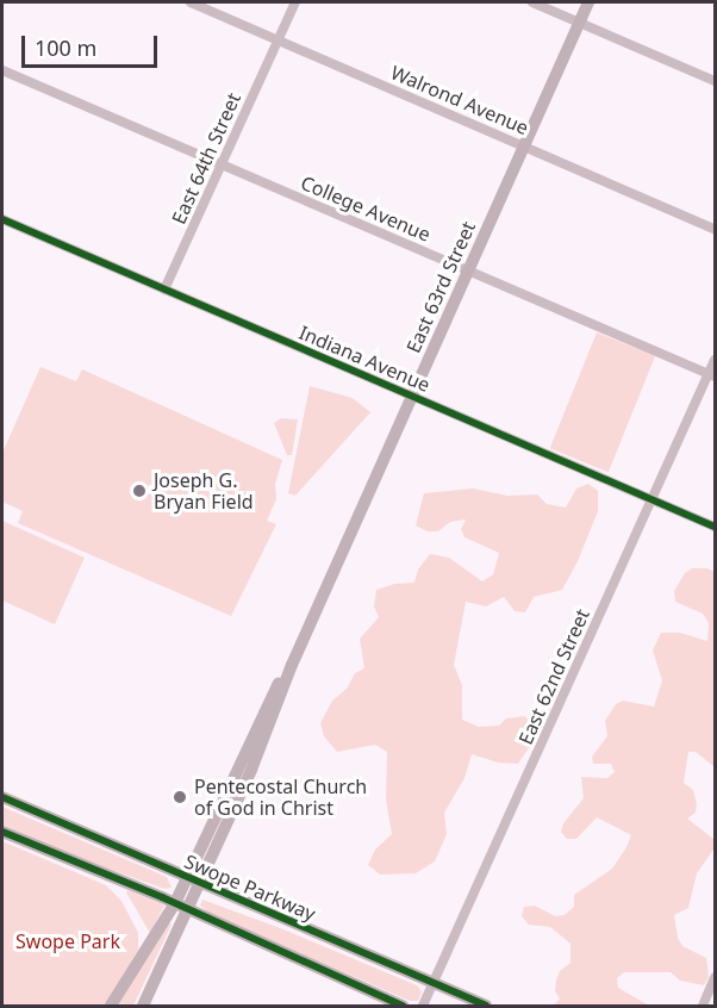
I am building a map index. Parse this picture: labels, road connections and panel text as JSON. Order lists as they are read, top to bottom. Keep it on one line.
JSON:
{"streets":{"main road":["East 63rd Street","Swope Parkway"],"street":["Walrond Avenue","East 64th Street","College Avenue","Indiana Avenue","East 62nd Street"]},"crossings":[["Walrond Avenue","East 64th Street"],["Walrond Avenue","East 63rd Street"],["East 64th Street","College Avenue"],["East 64th Street","Indiana Avenue"],["College Avenue","East 63rd Street"],["College Avenue","East 62nd Street"],["East 63rd Street","Indiana Avenue"],["East 63rd Street","Swope Parkway"],["Indiana Avenue","East 62nd Street"],["East 62nd Street","Swope Parkway"]],"parks":["Swope Park"],"places":["Joseph G. Bryan Field","Pentecostal Church of God in Christ"],"scale_bar":"100 m"}
